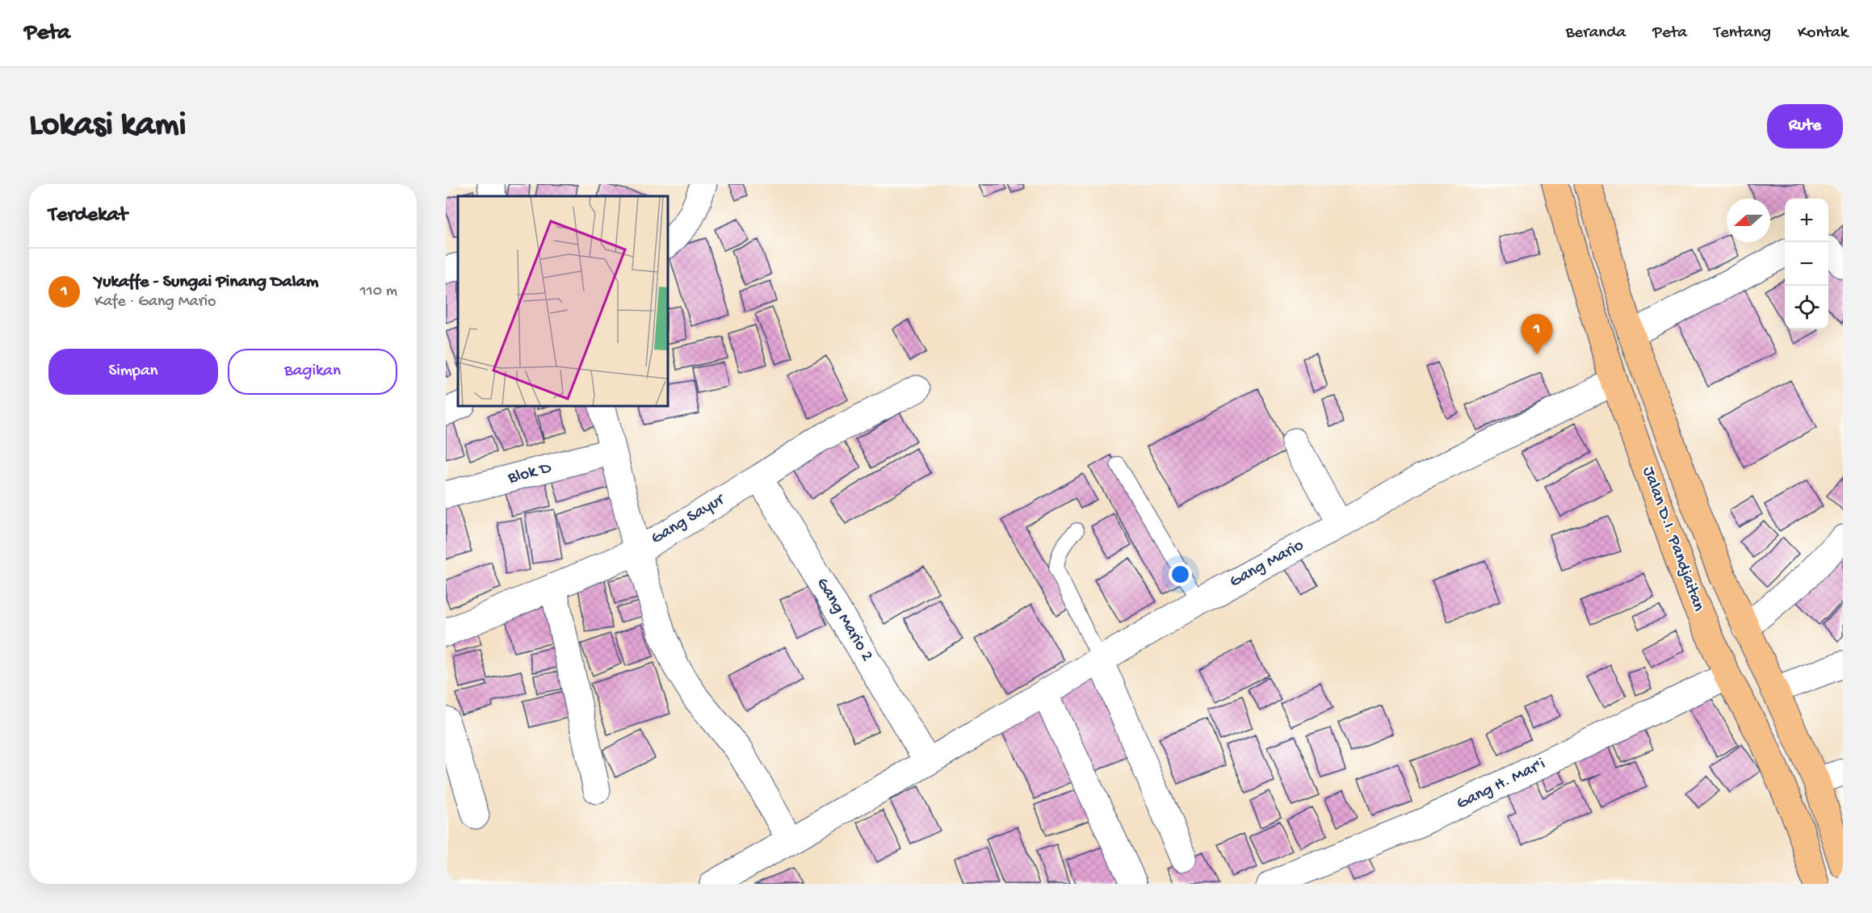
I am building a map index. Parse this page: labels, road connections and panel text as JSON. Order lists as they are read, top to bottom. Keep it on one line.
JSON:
{"streets":{"highway":["Jalan D.I. Pandjaitan"],"street":["Blok D","Gang Sayur","Gang Mario","Gang Mario 2","Gang H. Mar'i"]},"crossings":[["Blok D","Gang Sayur"],["Gang Sayur","Gang Mario 2"],["Jalan D.I. Pandjaitan","Gang Mario"],["Jalan D.I. Pandjaitan","Gang H. Mar'i"],["Gang Mario","Gang Mario 2"]],"north":"left","page":{"header":"Peta","nav":["Beranda","Peta","Tentang","Kontak"],"buttons":["Rute",["Simpan","Bagikan"]],"title":"Lokasi kami","heading":"Terdekat","map_buttons":["+","−"],"list":[{"mark":"1","name":"Yukaffe - Sungai Pinang Dalam","note":"Kafe · Gang Mario","value":"110 m"}],"pins":"1"}}
